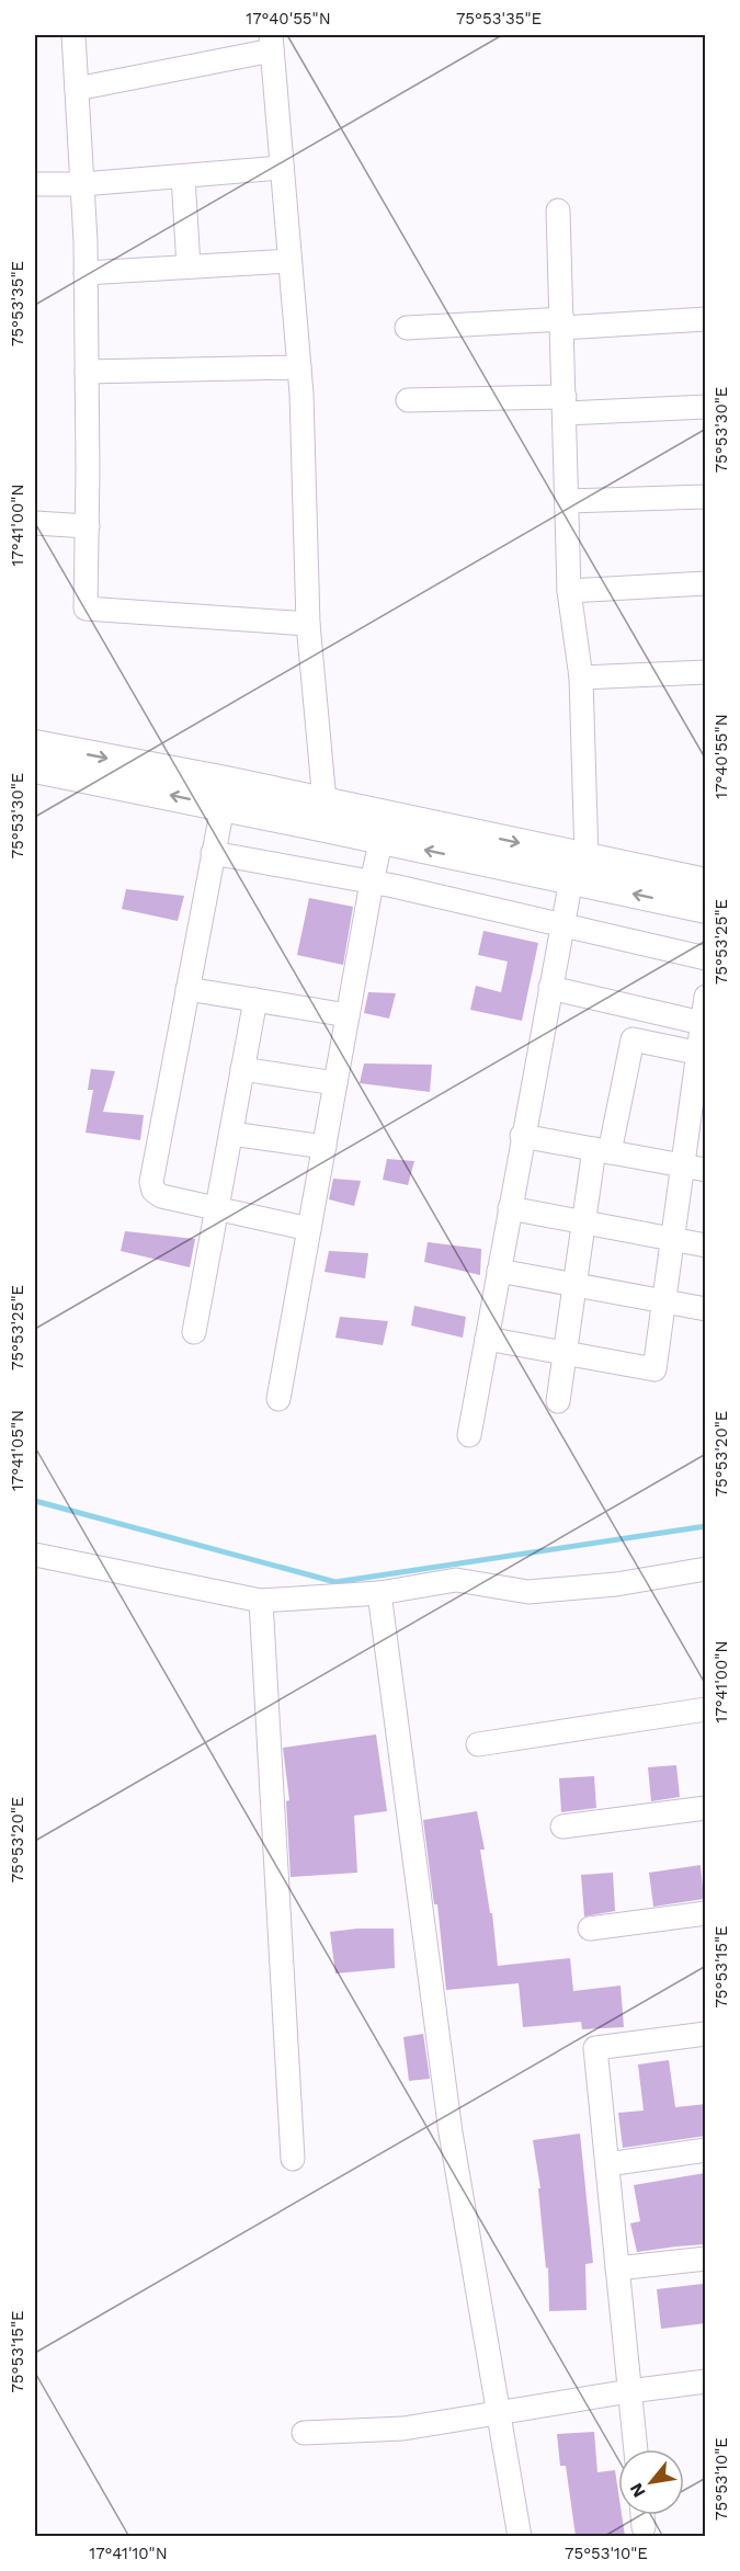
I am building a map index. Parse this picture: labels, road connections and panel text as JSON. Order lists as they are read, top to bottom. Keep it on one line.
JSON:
{"north":"bottom left","coordinates":["17°40'55\"N","75°53'35\"E","75°53'30\"E","17°41'00\"N","75°53'25\"E","17°41'05\"N","75°53'20\"E","75°53'15\"E","75°53'10\"E","17°41'10\"N"]}
